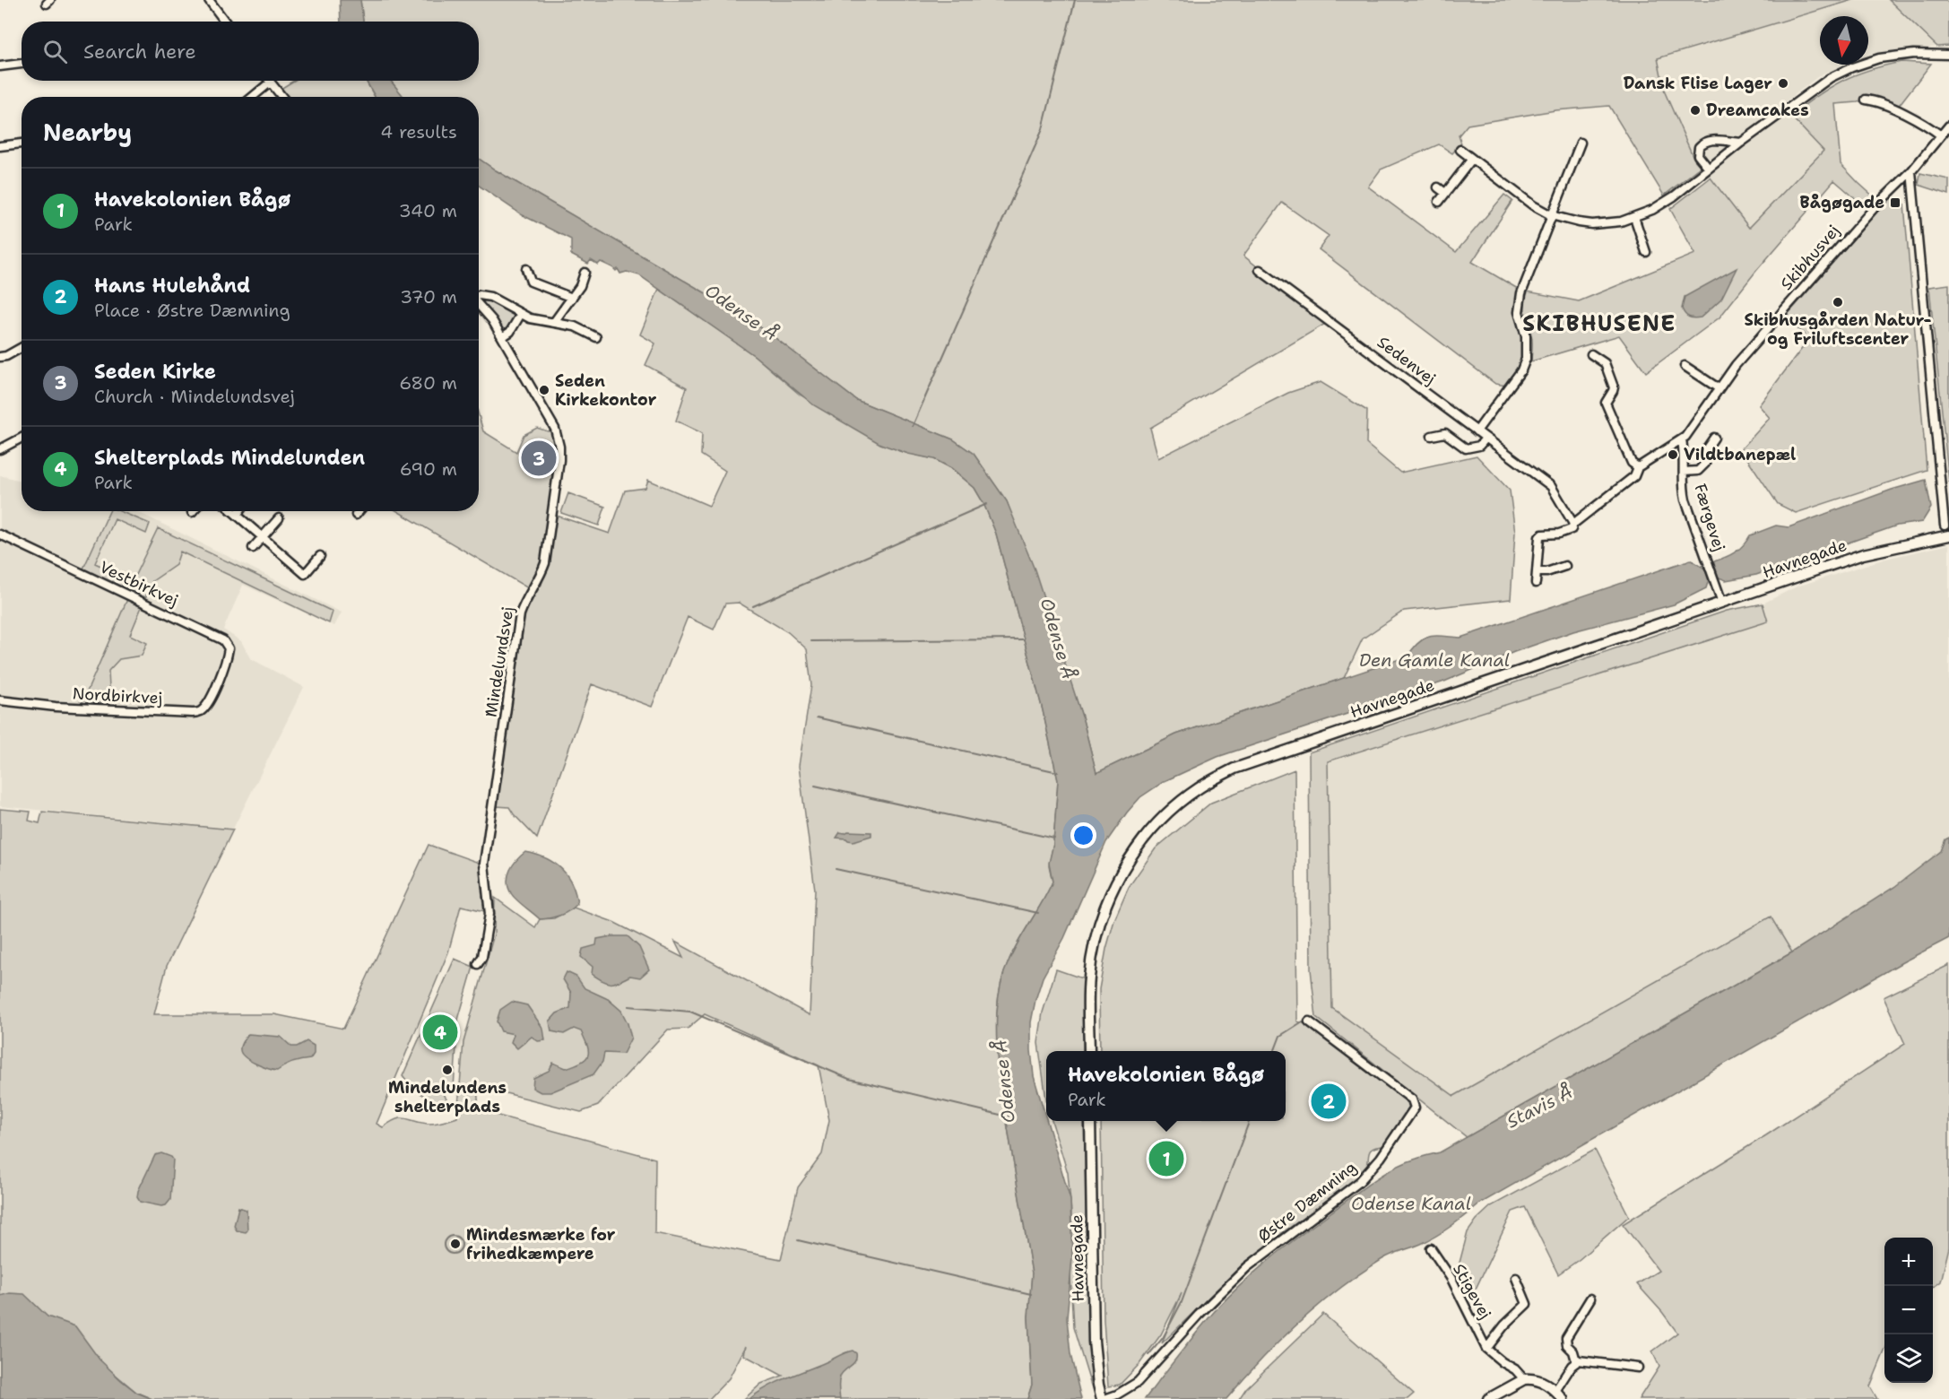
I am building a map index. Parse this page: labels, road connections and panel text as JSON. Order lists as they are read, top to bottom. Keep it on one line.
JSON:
{"streets":{"street":["Skibhusvej","Sedenvej","Færgevej","Havnegade","Vestbirkvej","Mindelundsvej","Nordbirkvej","Østre Dæmning","Stigevej"]},"crossings":[["Skibhusvej","Færgevej"],["Færgevej","Havnegade"],["Havnegade","Østre Dæmning"],["Vestbirkvej","Nordbirkvej"]],"districts":["SKIBHUSENE"],"water":["Odense Å","Den Gamle Kanal","Stavis Å","Odense Kanal"],"places":{"other":["Dansk Flise Lager","Dreamcakes","Skibhusgården Natur- og Friluftscenter","Seden Kirkekontor","Vildtbanepæl","Mindelundens shelterplads","Mindesmærke for frihedkæmpere"],"transit":["Bågøgade"]},"north":"bottom","page":{"search":"Search here","heading":["Nearby","4 results"],"list":[{"mark":"1","name":"Havekolonien Bågø","note":"Park","value":"340 m"},{"mark":"2","name":"Hans Hulehånd","note":"Place · Østre Dæmning","value":"370 m"},{"mark":"3","name":"Seden Kirke","note":"Church · Mindelundsvej","value":"680 m"},{"mark":"4","name":"Shelterplads Mindelunden","note":"Park","value":"690 m"}],"pins":["3","4","2","1"],"popup":["Havekolonien Bågø","Park"],"map_buttons":["+","−"]}}
